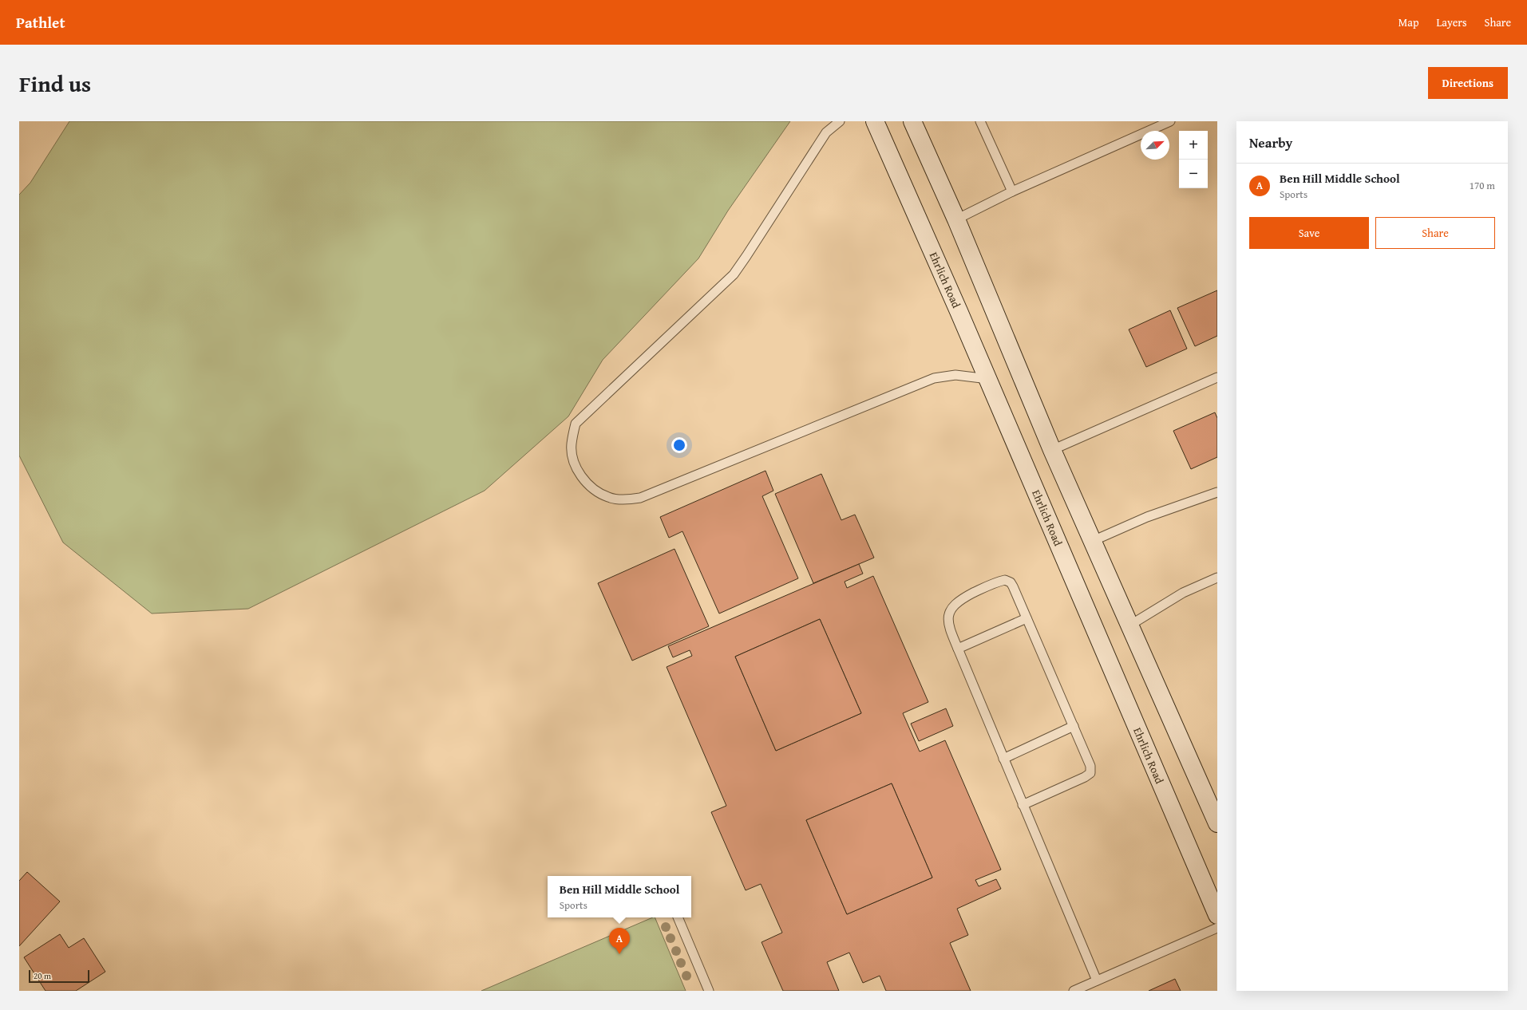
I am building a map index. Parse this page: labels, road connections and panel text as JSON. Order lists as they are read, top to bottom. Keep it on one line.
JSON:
{"streets":{"main road":["Ehrlich Road"]},"scale_bar":"20 m","north":"top right","page":{"header":"Pathlet","nav":["Map","Layers","Share"],"title":"Find us","buttons":["Directions",["Save","Share"]],"heading":"Nearby","map_buttons":["+","−"],"list":[{"mark":"A","name":"Ben Hill Middle School","note":"Sports","value":"170 m"}],"popup":["Ben Hill Middle School","Sports"],"pins":"A","scale":"20 m"}}
